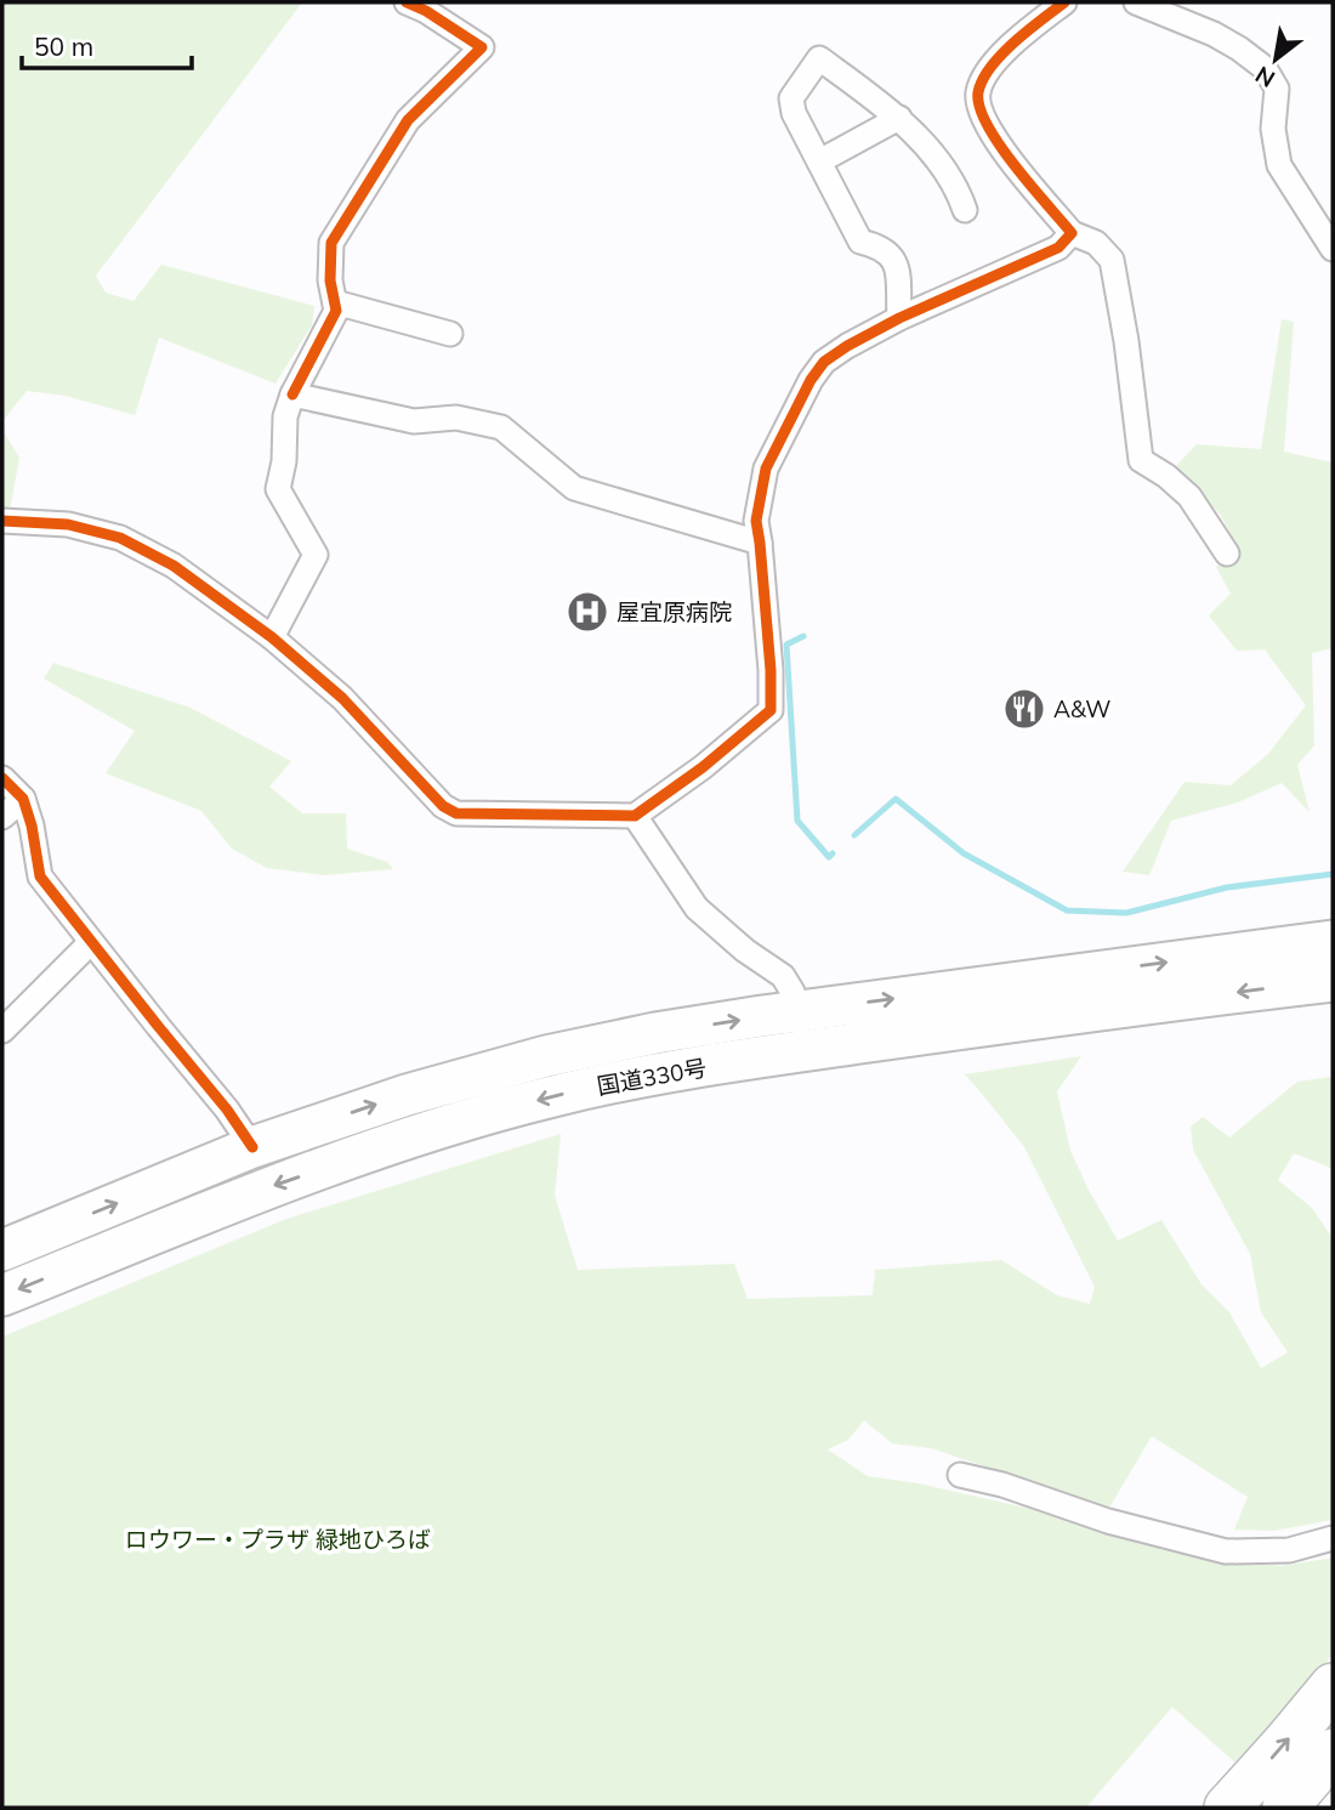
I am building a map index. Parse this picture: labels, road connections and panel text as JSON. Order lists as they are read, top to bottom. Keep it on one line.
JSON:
{"streets":{"highway":["国道330号"]},"parks":["ロウワー・プラザ 緑地ひろば"],"places":{"hospital":["屋宜原病院"],"restaurant":["A&W"]},"scale_bar":"50 m","north":"bottom left"}
